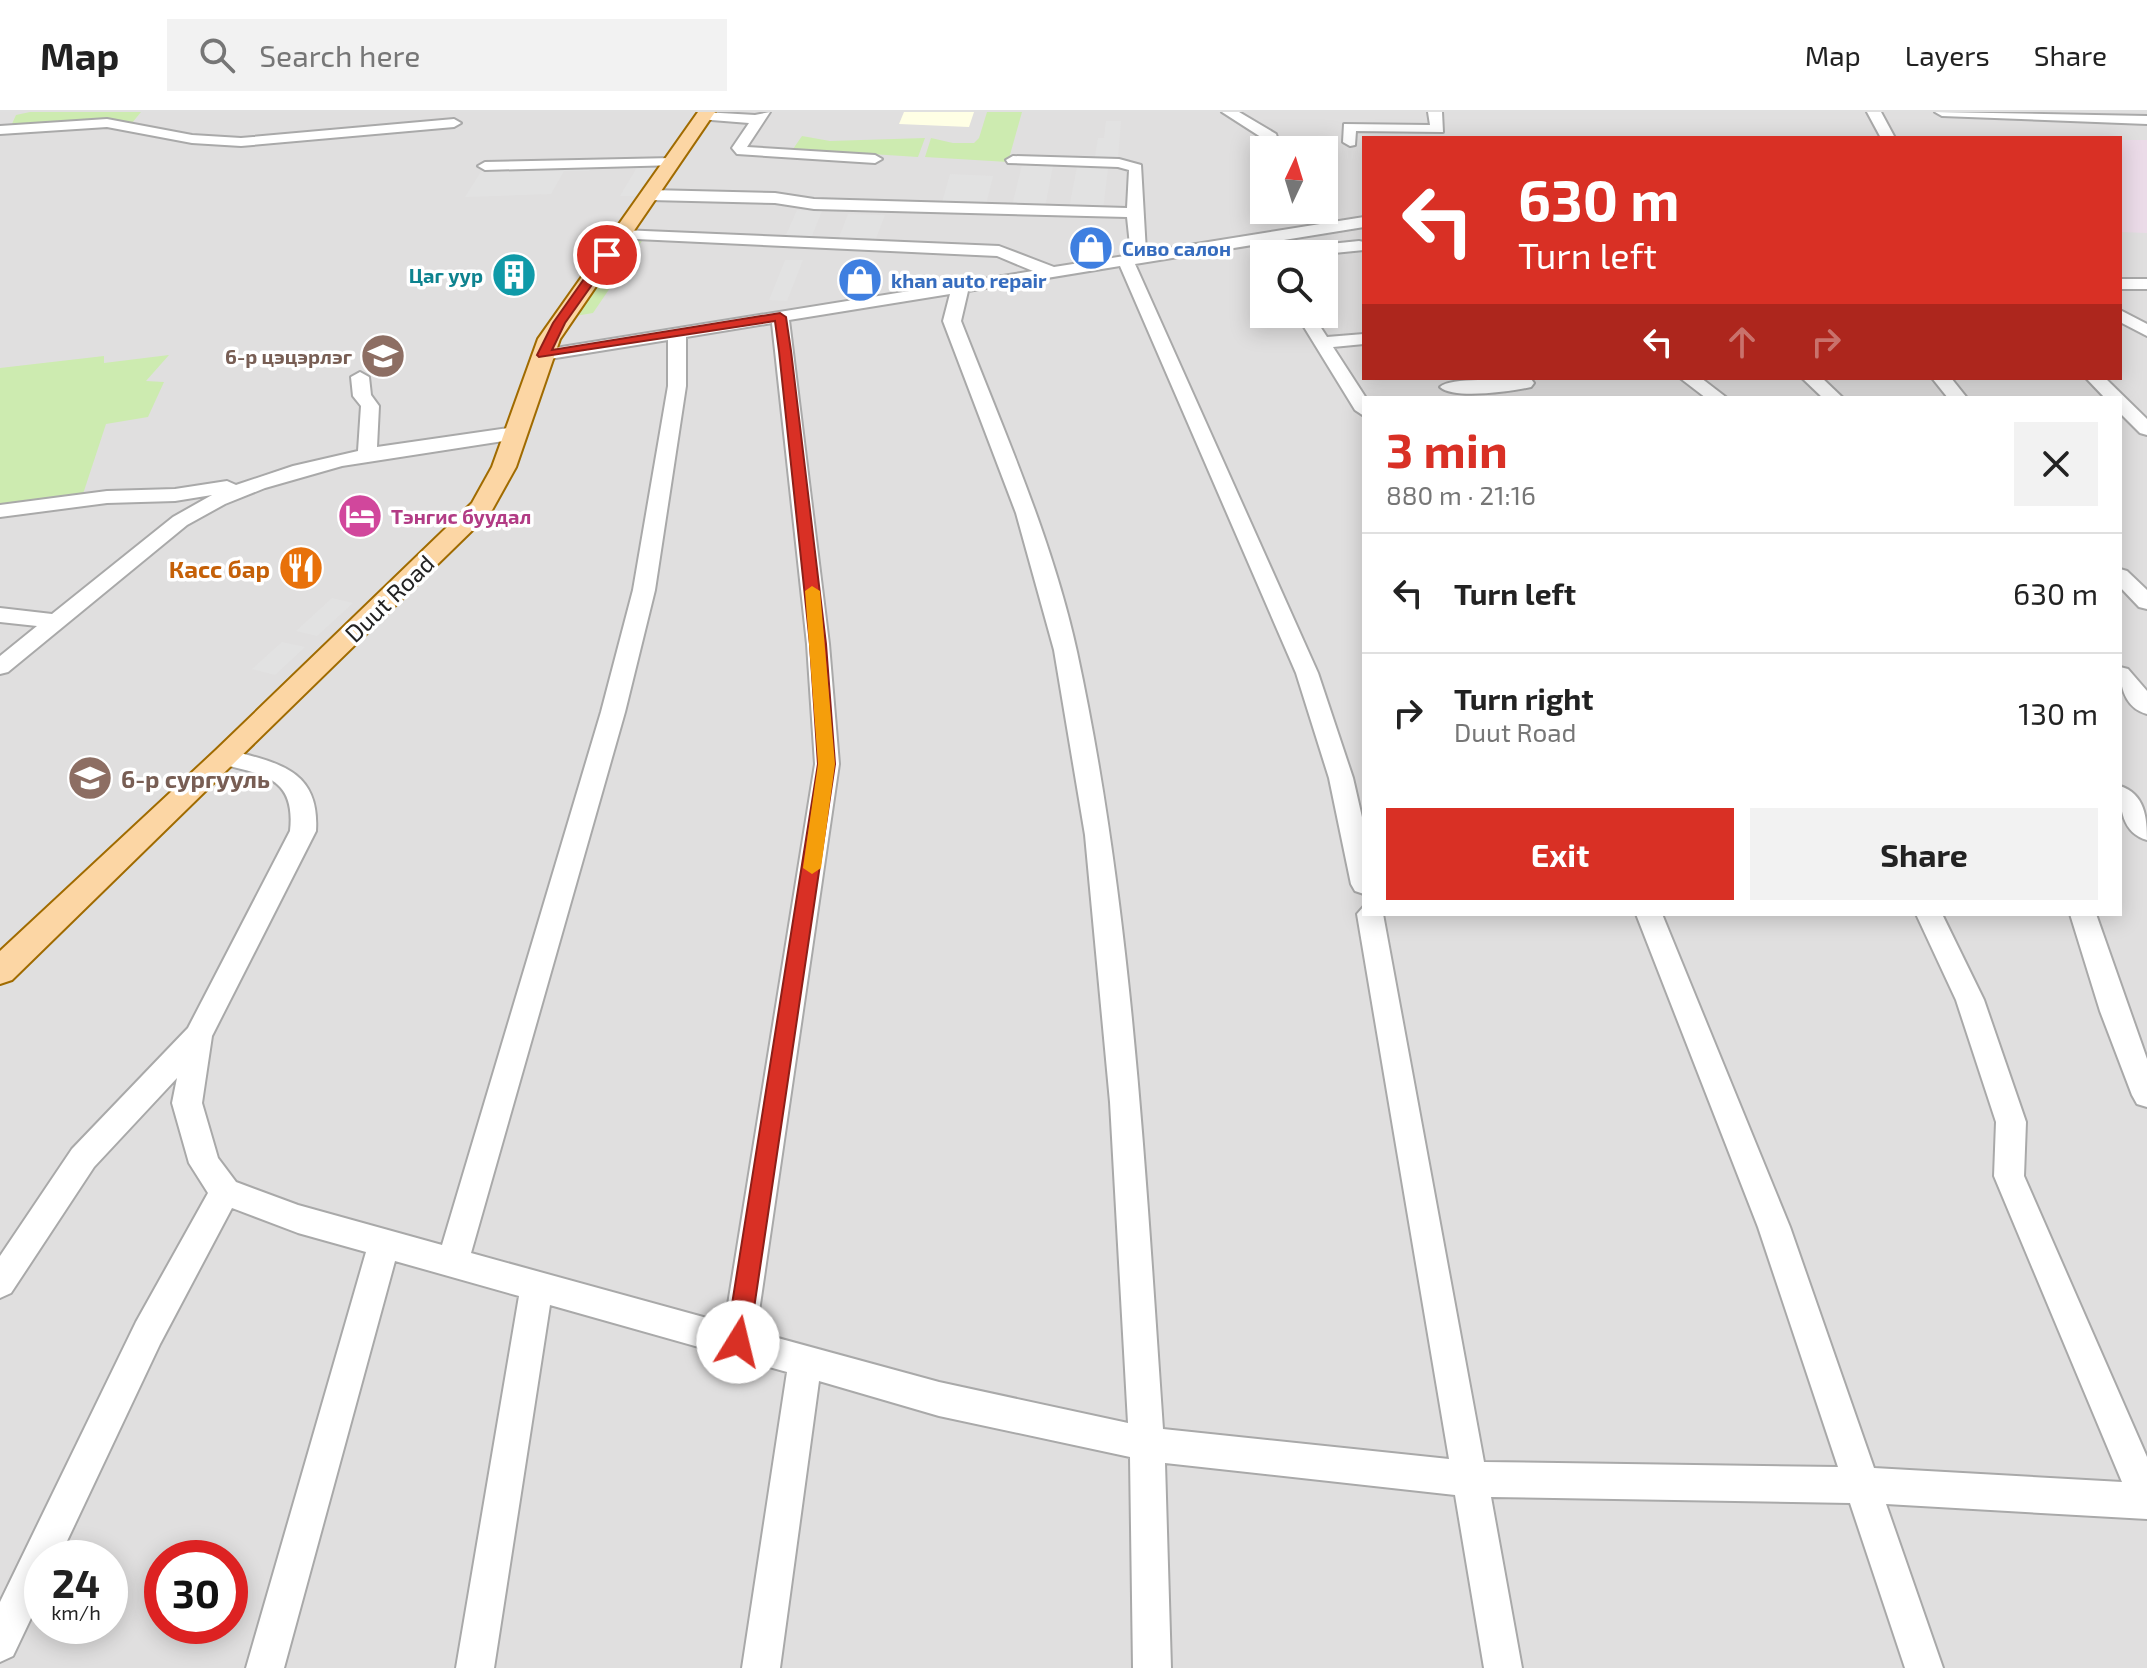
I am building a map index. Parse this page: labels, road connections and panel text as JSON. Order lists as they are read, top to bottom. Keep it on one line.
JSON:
{"streets":{"main road":["Duut Road"]},"places":{"shop":["Сиво салон","khan auto repair"],"building":["Цаг уур"],"school or university":["6-р цэцэрлэг","6-р сургууль"],"hotel":["Тэнгис буудал"],"restaurant":["Касс бар"]},"north":"top","page":{"header":"Map","search":"Search here","nav":["Map","Layers","Share"],"turn":["630 m","Turn left"],"heading":["3 min","880 m · 21:16"],"list":[{"name":"Turn left","value":"630 m"},{"name":"Turn right","note":"Duut Road","value":"130 m"}],"buttons":["Exit","Share"],"speed":"24 km/h","limit":"30"}}
